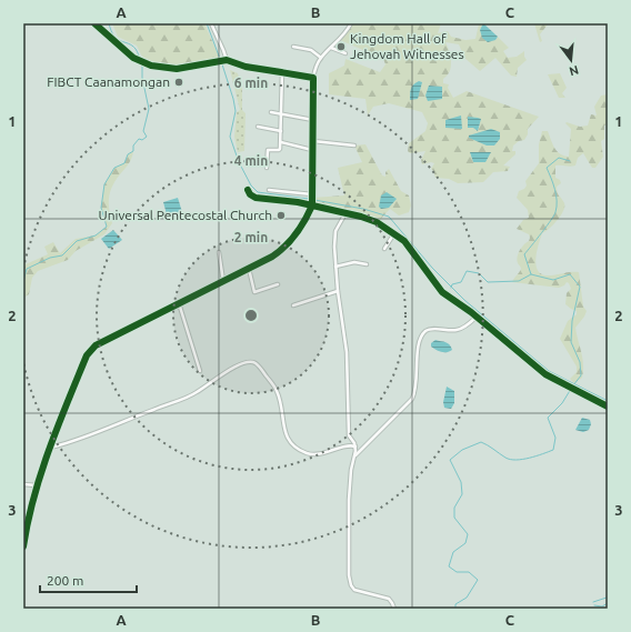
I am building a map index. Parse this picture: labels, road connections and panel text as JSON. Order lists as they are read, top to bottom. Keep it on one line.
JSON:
{"places":["Kingdom Hall of Jehovah Witnesses","FIBCT Caanamongan","Universal Pentecostal Church"],"scale_bar":"200 m","north":"bottom","grid":{"columns":["A","B","C"],"rows":["1","2","3"]},"rings":["6 min","4 min","2 min"]}
